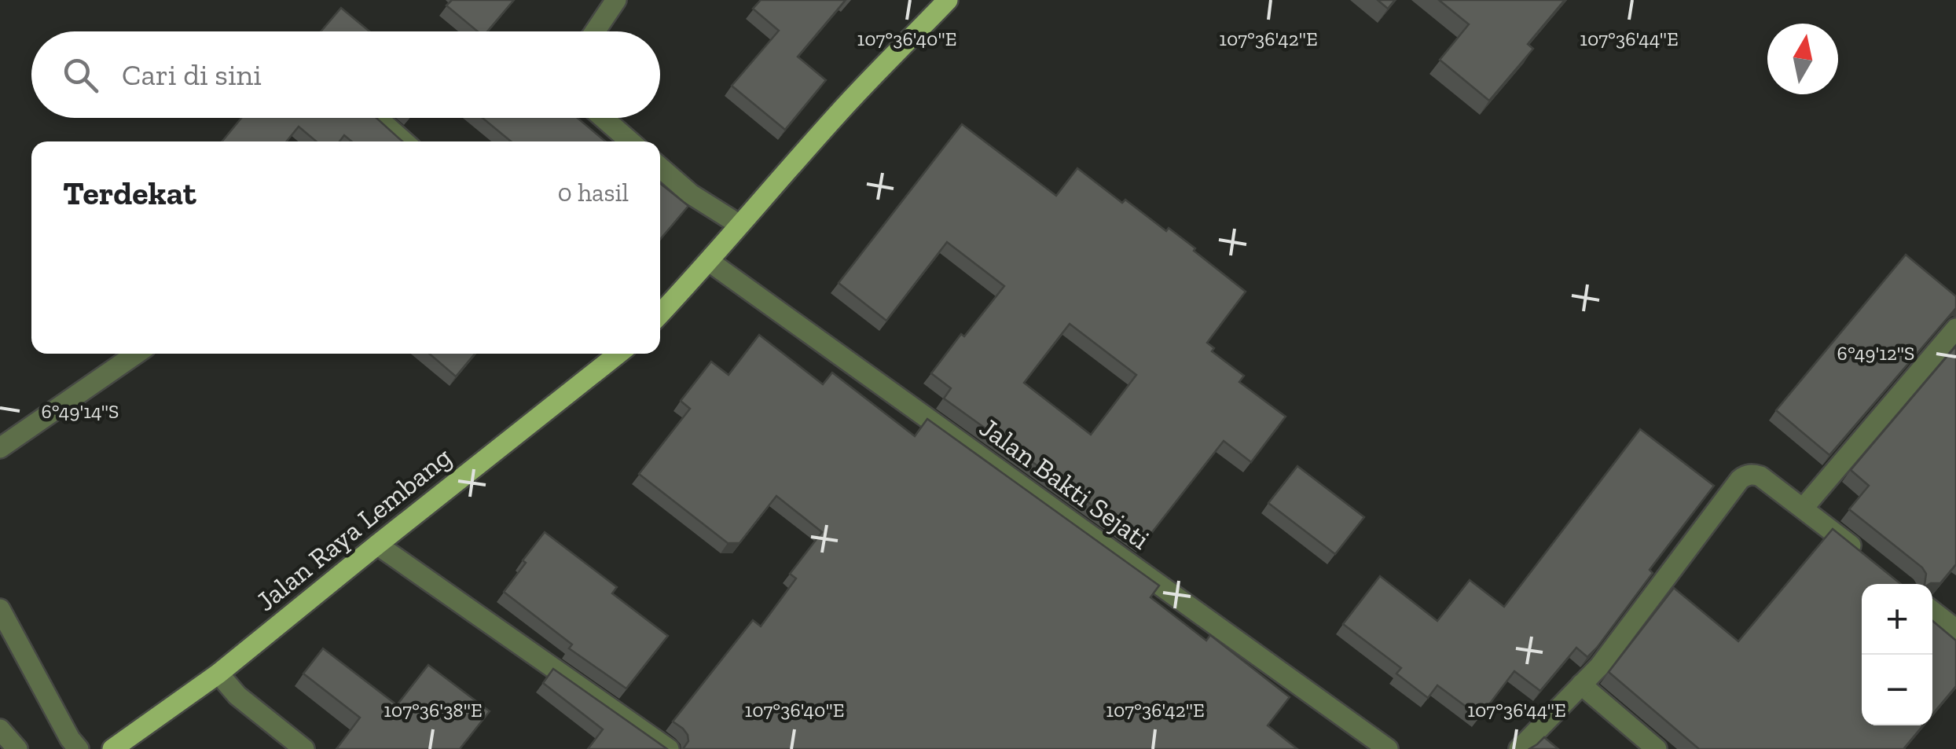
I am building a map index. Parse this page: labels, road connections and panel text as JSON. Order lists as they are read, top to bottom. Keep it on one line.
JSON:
{"streets":{"main road":["Jalan Raya Lembang"],"street":["Jalan Bakti Sejati"]},"north":"top","page":{"search":"Cari di sini","heading":["Terdekat","0 hasil"],"map_buttons":["+","−"]},"coordinates":["107°36'40\"E","107°36'42\"E","107°36'44\"E","6°49'12\"S","6°49'14\"S","107°36'38\"E"]}
